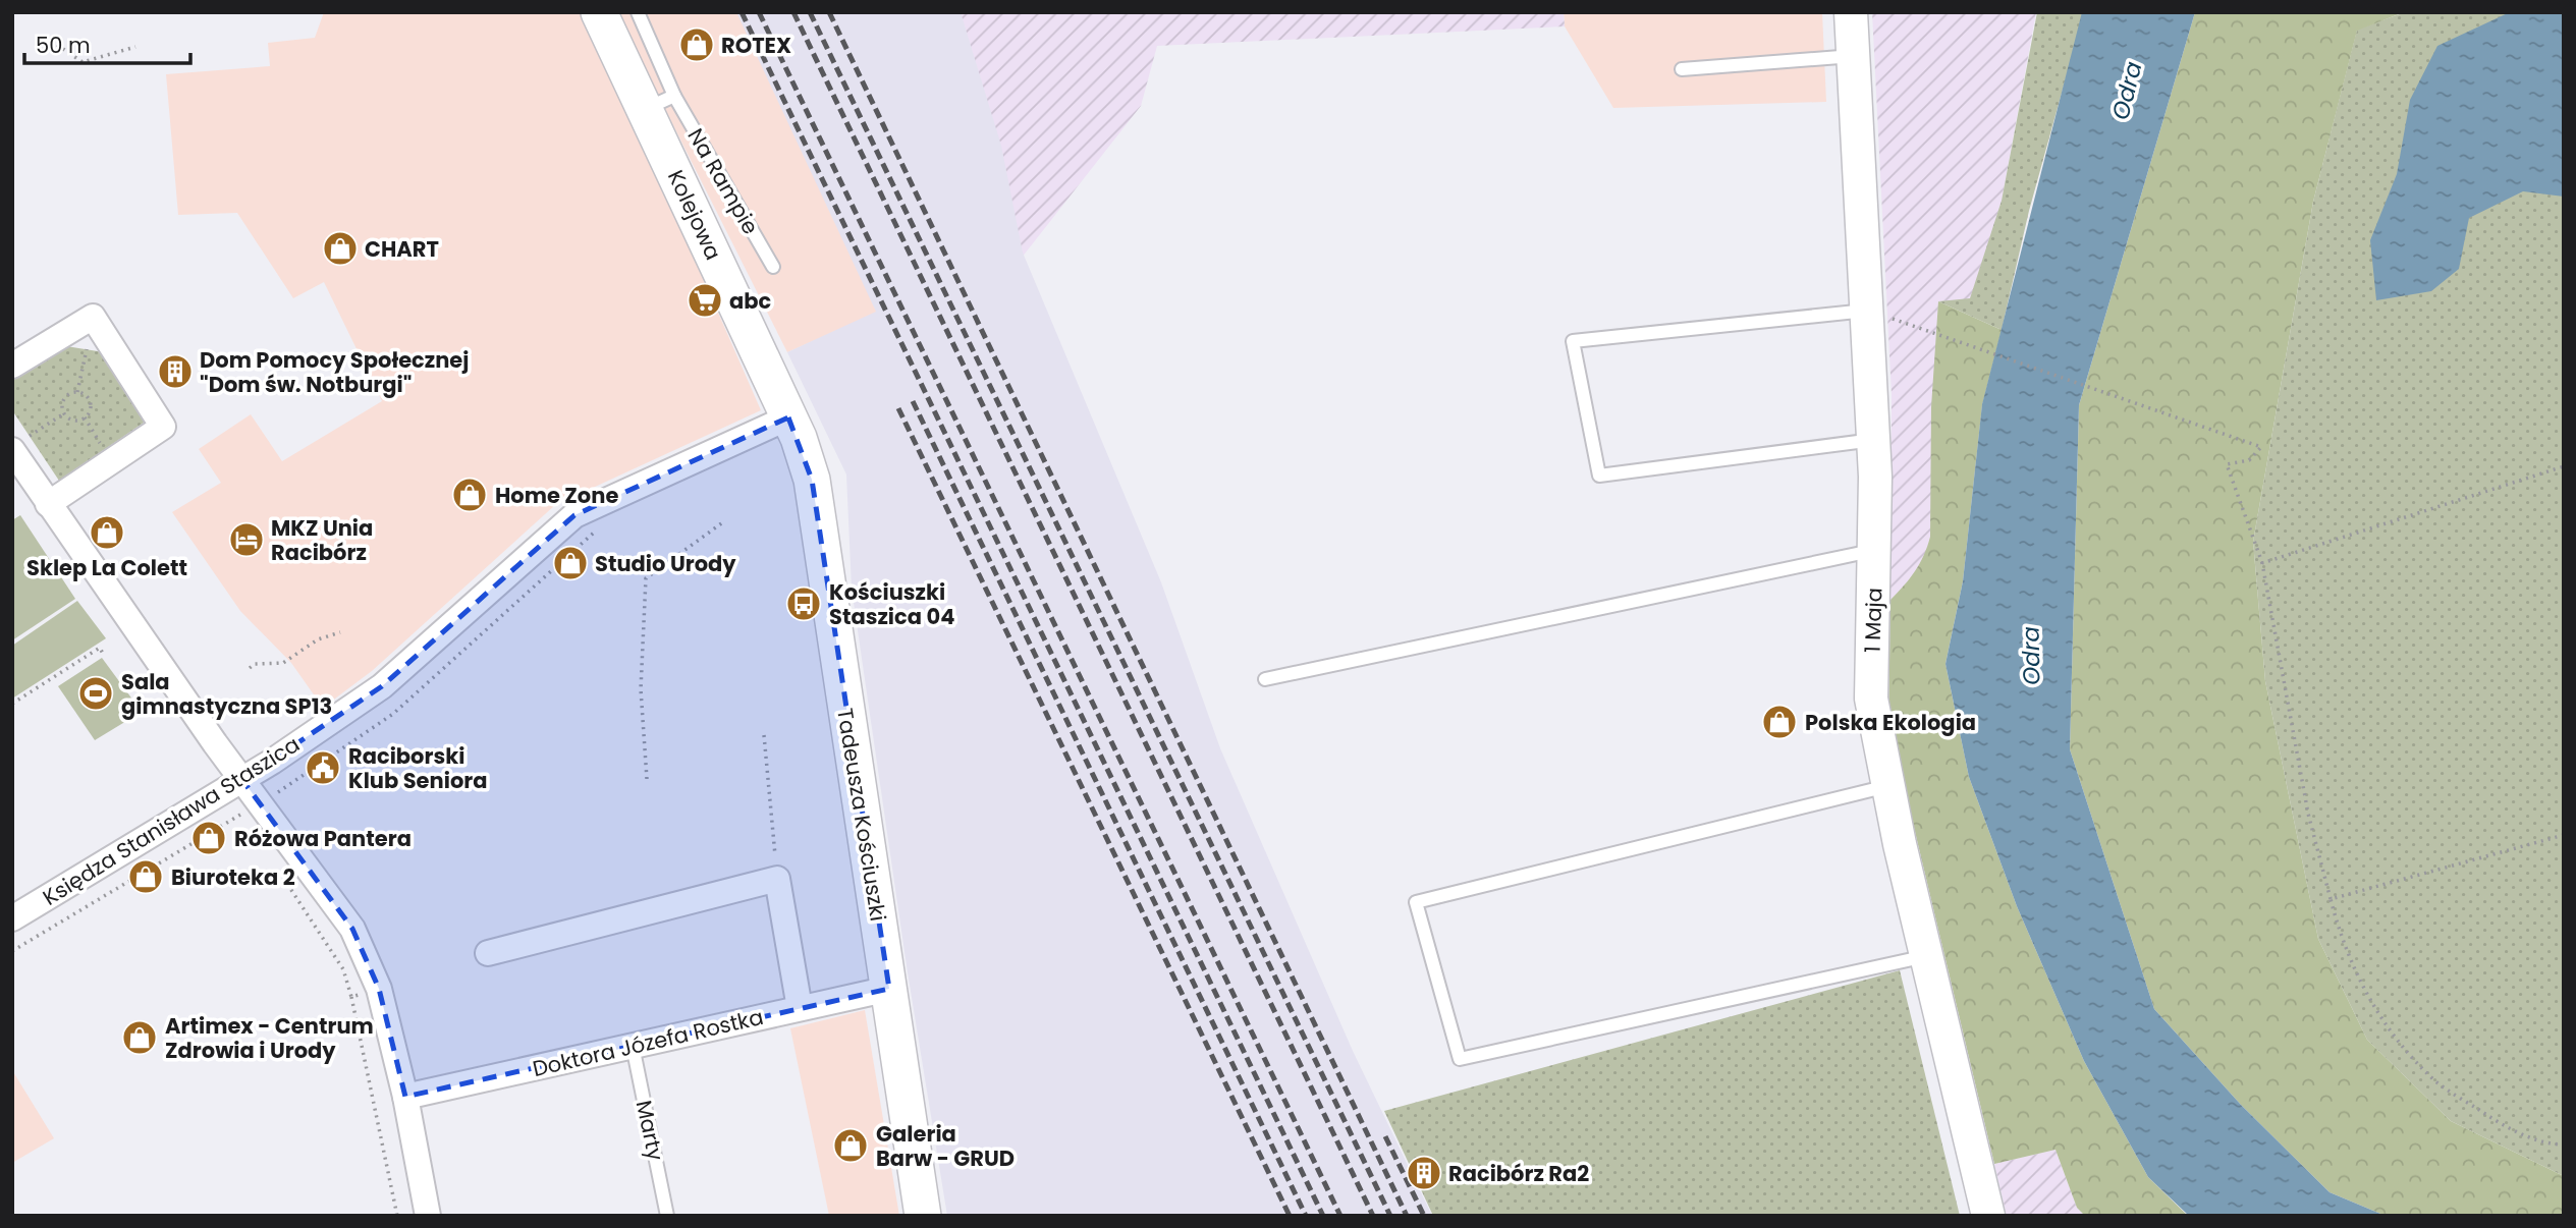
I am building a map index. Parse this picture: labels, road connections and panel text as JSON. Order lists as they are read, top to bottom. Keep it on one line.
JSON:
{"streets":{"main road":["Kolejowa","Tadeusza Kościuszki"],"street":["1 Maja","Księdza Stanisława Staszica","Doktora Józefa Rostka"],"lane":["Na Rampie","Marty"]},"crossings":[["Na Rampie","Kolejowa"],["Kolejowa","Tadeusza Kościuszki"],["Kolejowa","Księdza Stanisława Staszica"],["Tadeusza Kościuszki","Księdza Stanisława Staszica"],["Tadeusza Kościuszki","Doktora Józefa Rostka"],["Doktora Józefa Rostka","Marty"]],"water":["Odra"],"places":{"shop":["ROTEX","CHART","Home Zone","Sklep La Colett","Studio Urody","Polska Ekologia","Różowa Pantera","Biuroteka 2","Artimex - Centrum Zdrowia i Urody","Galeria Barw - GRUD"],"supermarket":["abc"],"building":["Dom Pomocy Społecznej \"Dom św. Notburgi\"","Racibórz Ra2"],"hotel":["MKZ Unia Racibórz"],"bus stop":["Kościuszki Staszica 04"],"sports":["Sala gimnastyczna SP13"],"public building":["Raciborski Klub Seniora"]},"scale_bar":"50 m"}
